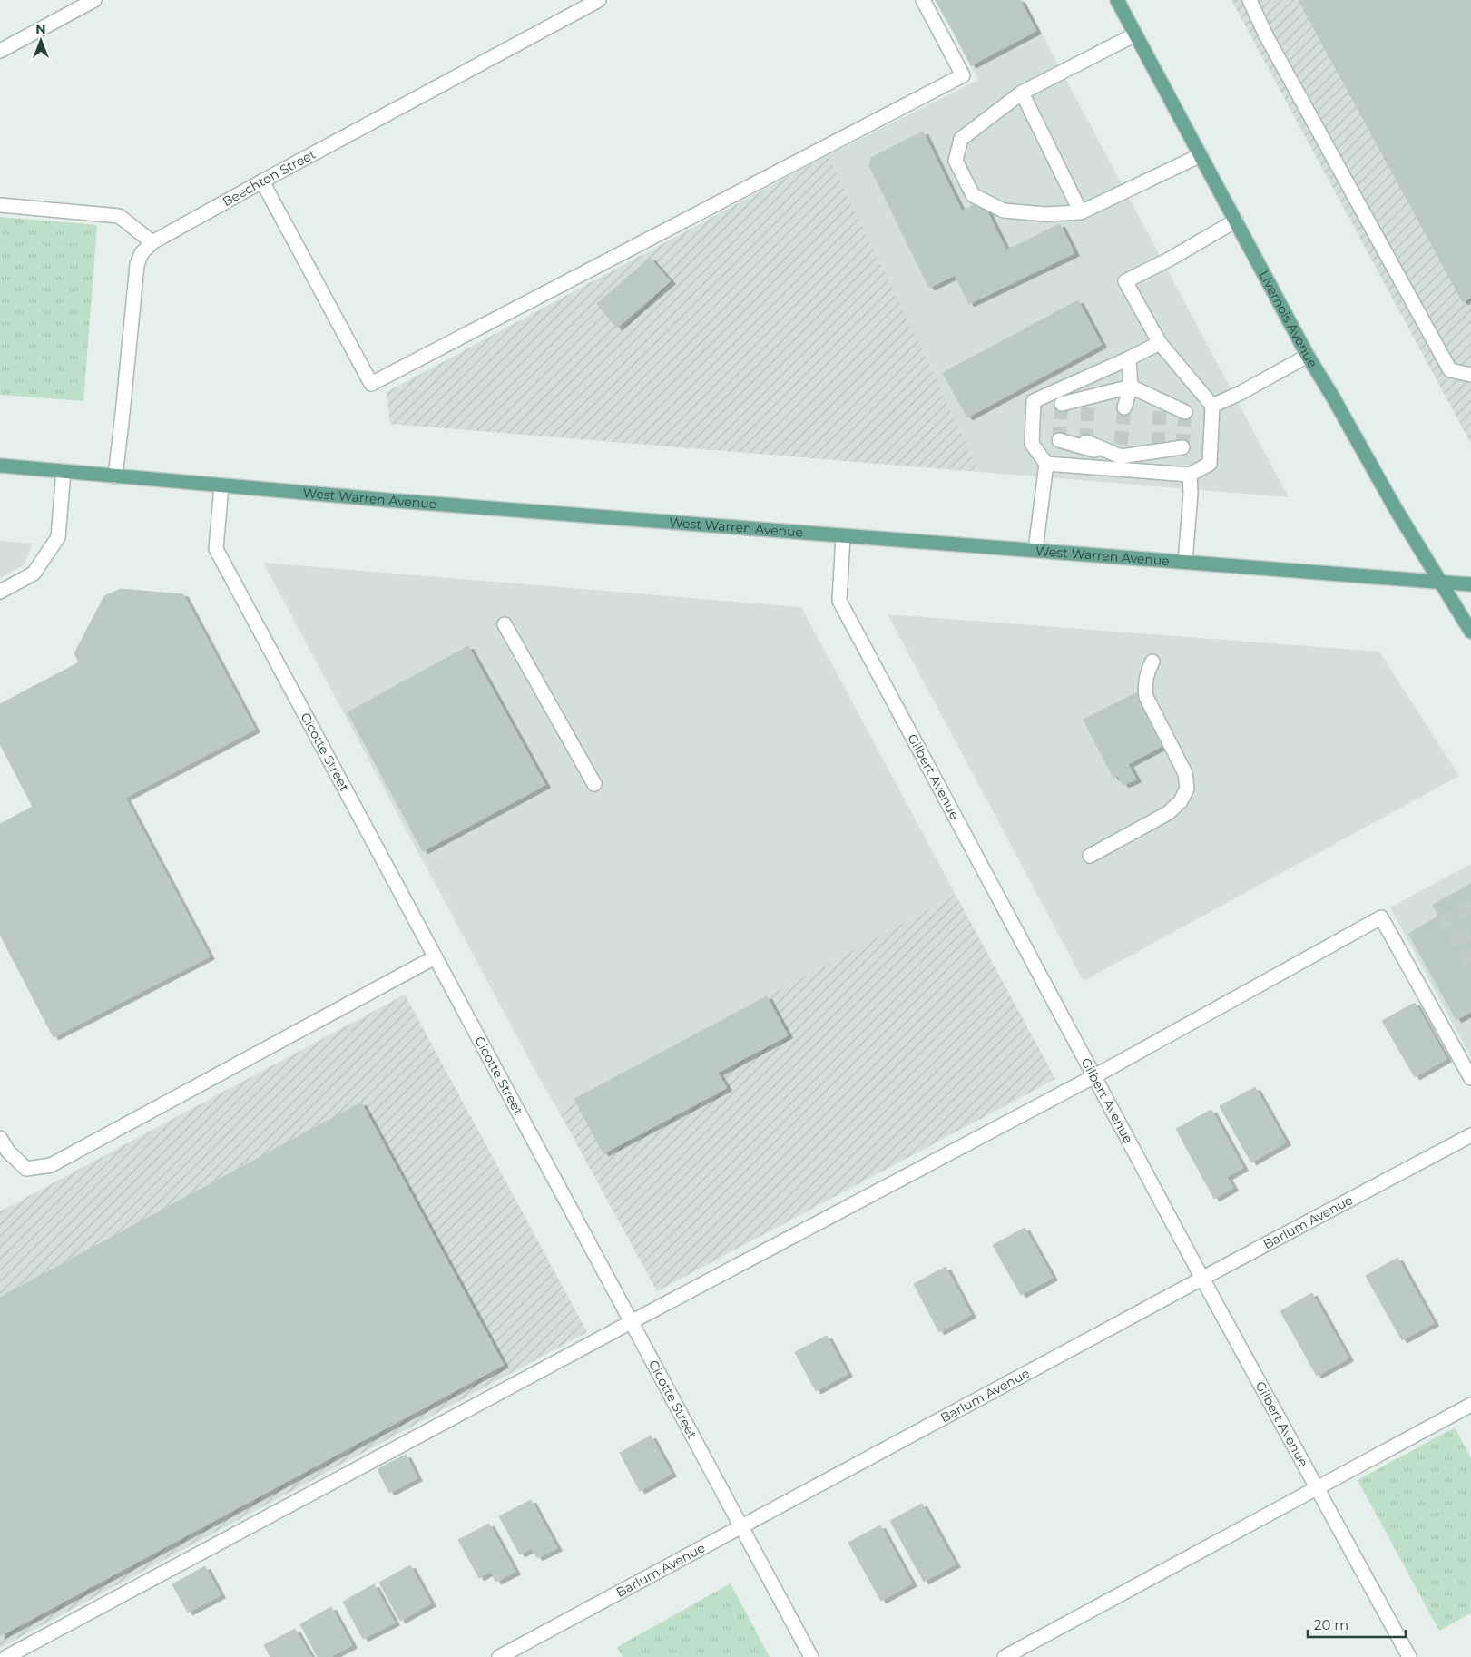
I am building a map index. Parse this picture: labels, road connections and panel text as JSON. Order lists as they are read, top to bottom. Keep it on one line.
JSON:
{"streets":{"main road":["Livernois Avenue","West Warren Avenue"],"street":["Beechton Street","Cicotte Street","Gilbert Avenue","Barlum Avenue"]},"crossings":[["Beechton Street","West Warren Avenue"],["Livernois Avenue","West Warren Avenue"],["West Warren Avenue","Cicotte Street"],["West Warren Avenue","Gilbert Avenue"],["Cicotte Street","Barlum Avenue"],["Gilbert Avenue","Barlum Avenue"]],"scale_bar":"20 m","north":"top"}
